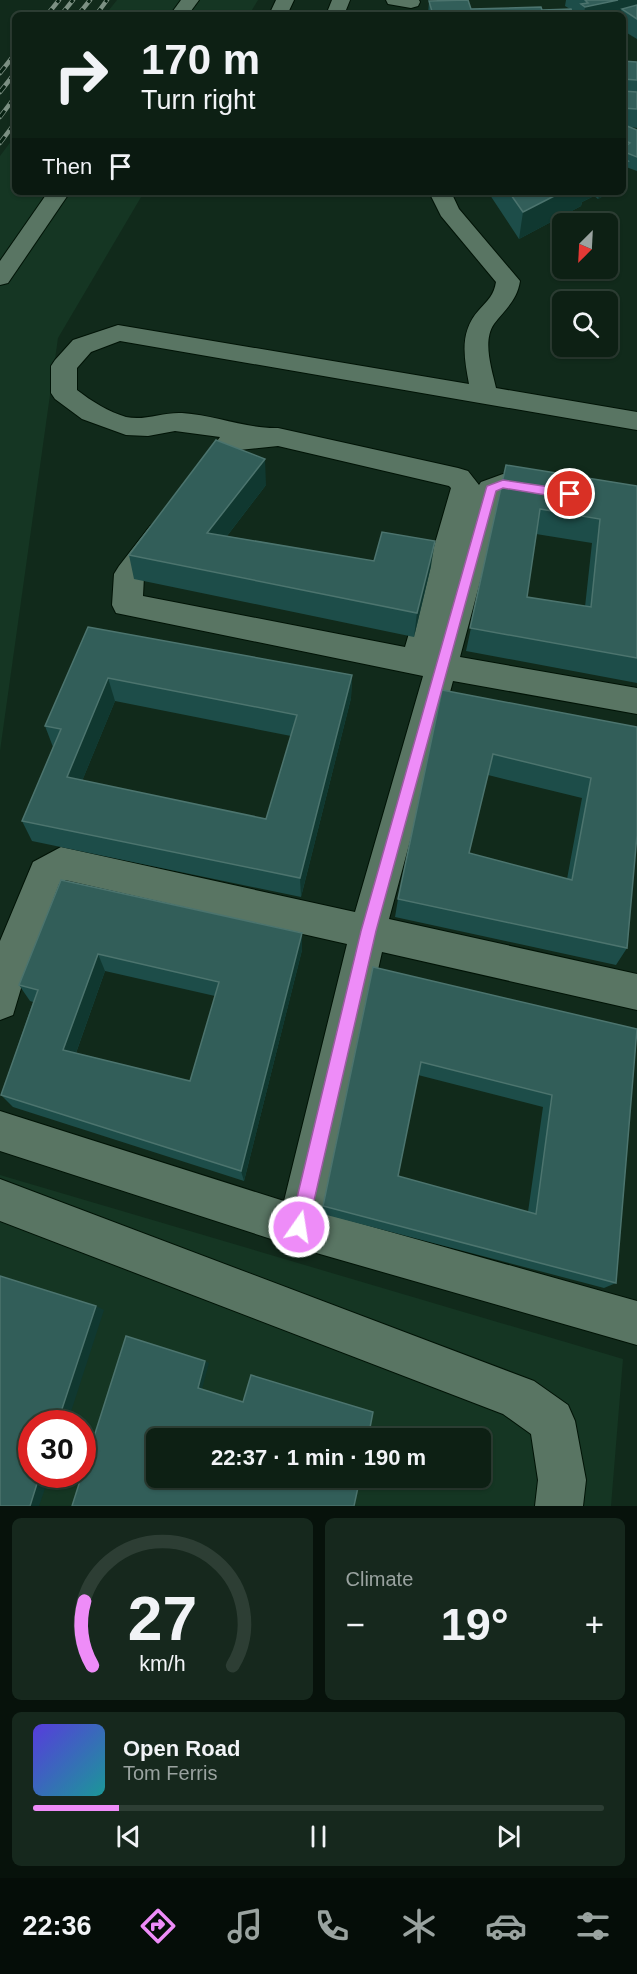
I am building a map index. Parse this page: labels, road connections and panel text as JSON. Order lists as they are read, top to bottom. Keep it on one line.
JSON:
{"north":"bottom left","page":{"turn":["170 m","Turn right"],"then":"Then","limit":"30","trip":"22:37 · 1 min · 190 m","tile":"Climate","heat":["−","19°","+"],"song":["Open Road","Tom Ferris"],"tabs":"22:36","gauge":["27","km/h"]}}
